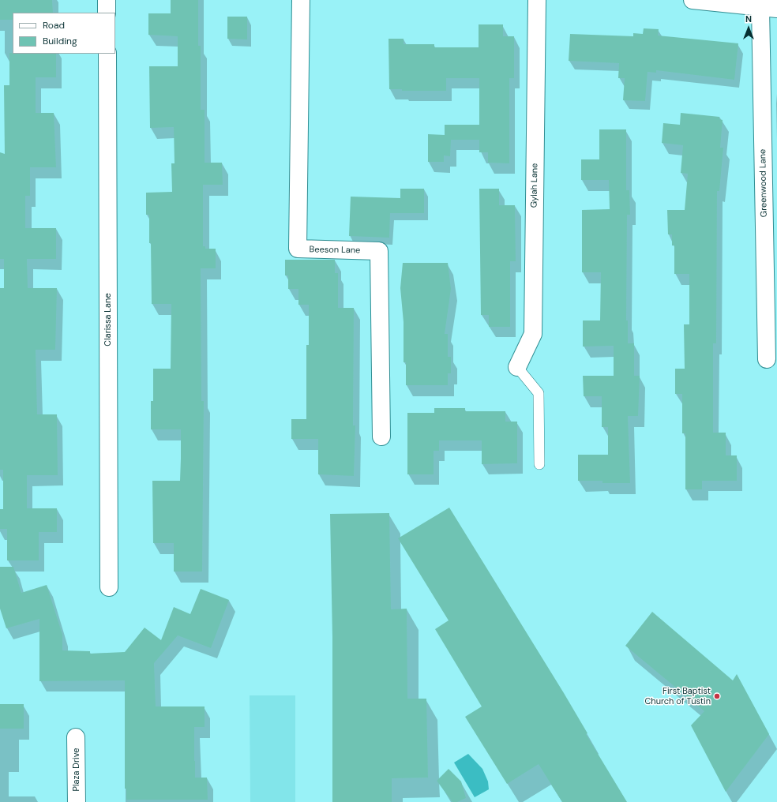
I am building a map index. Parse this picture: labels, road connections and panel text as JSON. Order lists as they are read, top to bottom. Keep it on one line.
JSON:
{"streets":{"street":["Greenwood Lane","Gylah Lane","Beeson Lane","Clarissa Lane","Plaza Drive"]},"places":["First Baptist Church of Tustin"],"legend":["Road","Building"],"north":"top"}
